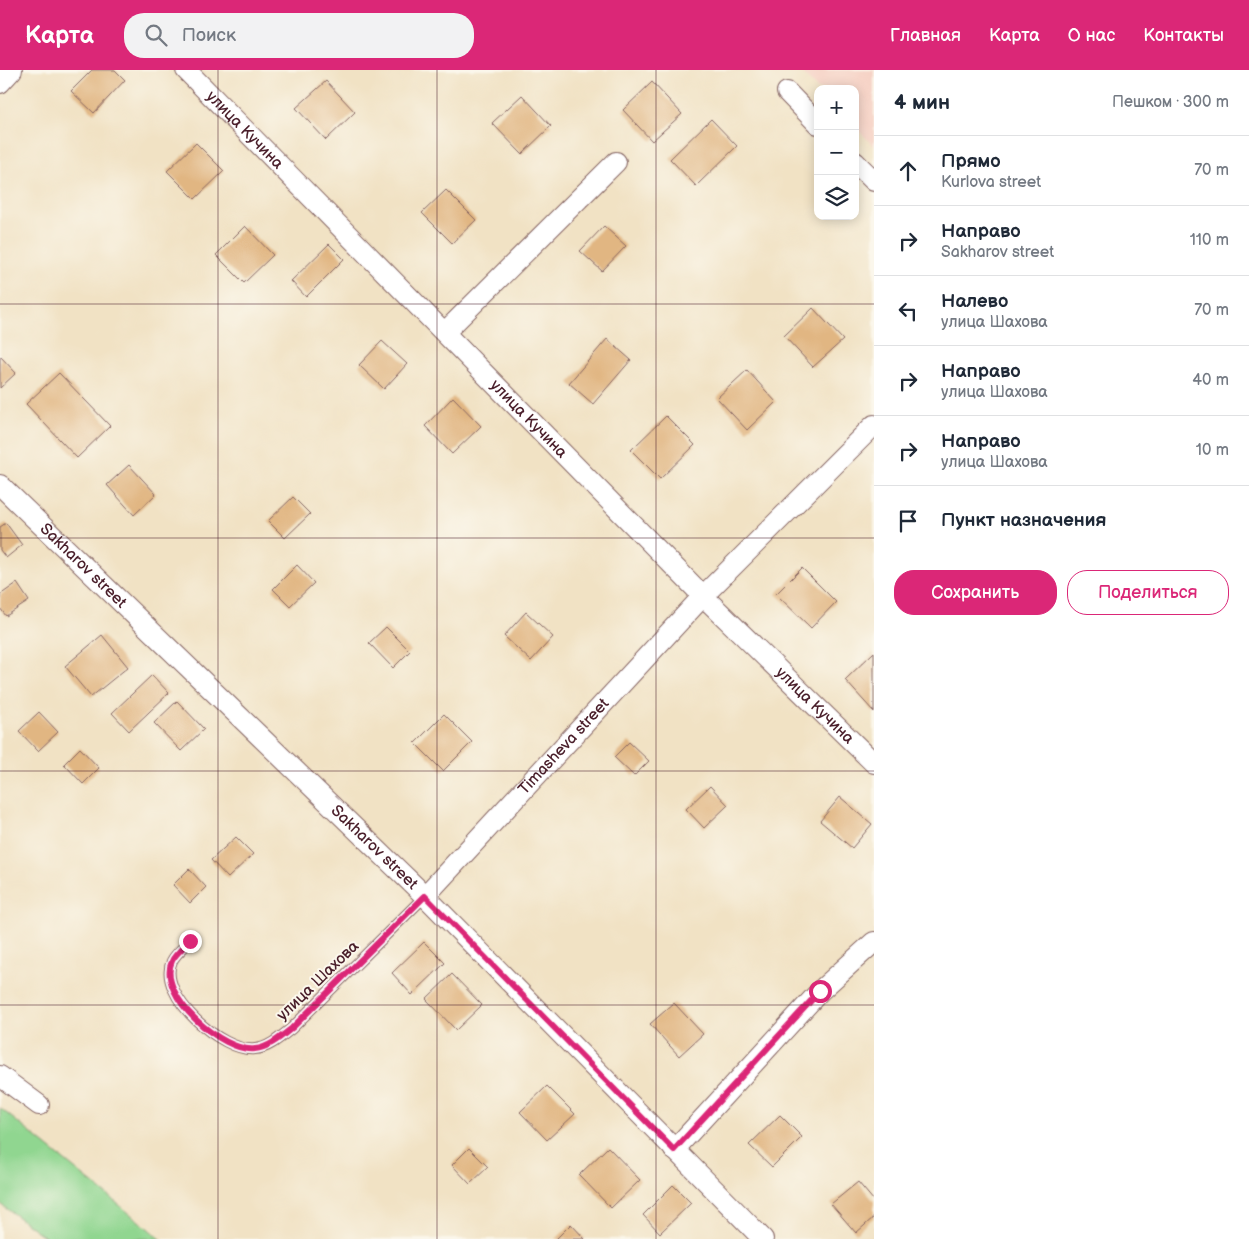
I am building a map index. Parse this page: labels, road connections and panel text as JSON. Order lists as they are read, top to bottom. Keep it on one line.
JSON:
{"streets":{"street":["улица Кучина","Sakharov street","Timasheva street"],"lane":["улица Шахова"]},"crossings":[["улица Кучина","Timasheva street"],["Sakharov street","Timasheva street"],["Sakharov street","улица Шахова"],["Timasheva street","улица Шахова"]],"page":{"header":"Карта","search":"Поиск","nav":["Главная","Карта","О нас","Контакты"],"heading":["4 мин","Пешком · 300 m"],"map_buttons":["+","−"],"list":[["Прямо","Kurlova street","70 m"],["Направо","Sakharov street","110 m"],["Налево","улица Шахова","70 m"],["Направо","улица Шахова","40 m"],["Направо","улица Шахова","10 m"],"Пункт назначения"],"buttons":["Сохранить","Поделиться"]}}
